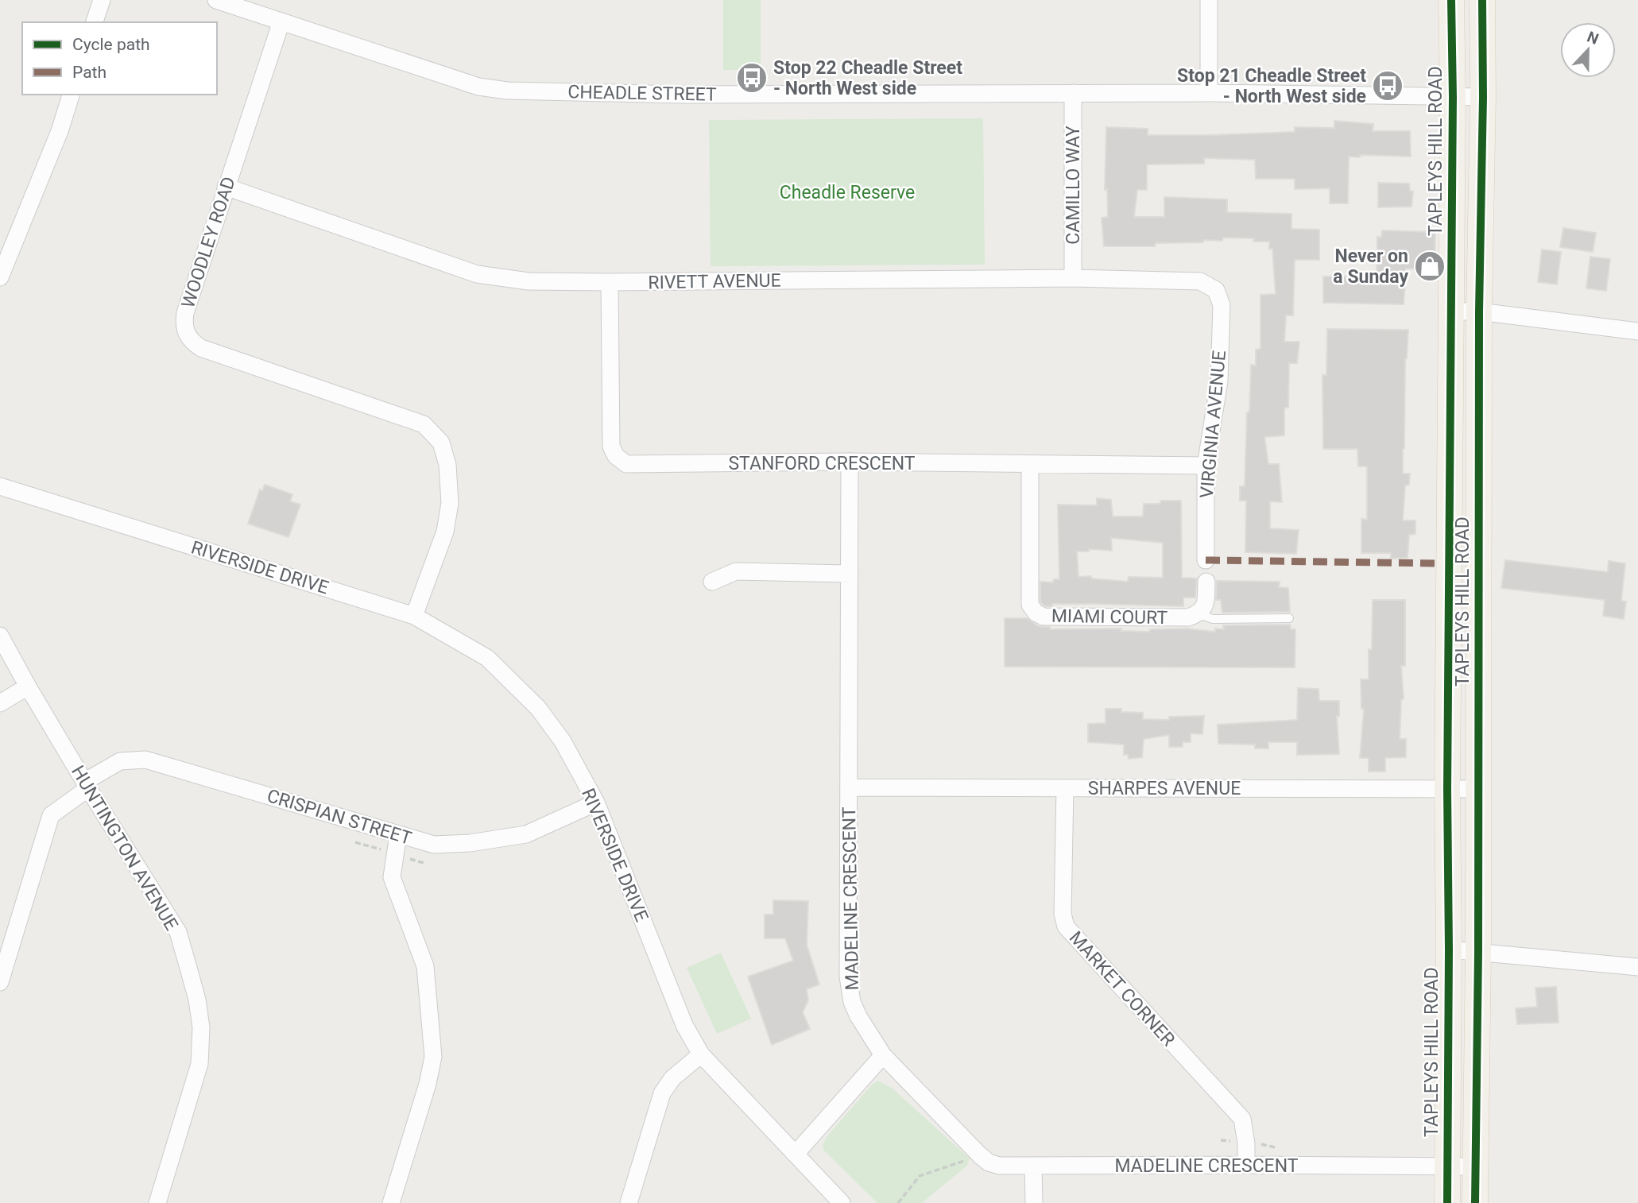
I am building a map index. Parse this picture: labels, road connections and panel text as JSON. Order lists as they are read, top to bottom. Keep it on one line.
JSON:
{"streets":{"main road":["TAPLEYS HILL ROAD"],"street":["CHEADLE STREET","CAMILLO WAY","WOODLEY ROAD","RIVETT AVENUE","VIRGINIA AVENUE","STANFORD CRESCENT","RIVERSIDE DRIVE","MIAMI COURT","SHARPES AVENUE","CRISPIAN STREET","HUNTINGTON AVENUE","MADELINE CRESCENT","MARKET CORNER"]},"crossings":[["CHEADLE STREET","TAPLEYS HILL ROAD"],["CHEADLE STREET","CAMILLO WAY"],["CHEADLE STREET","WOODLEY ROAD"],["TAPLEYS HILL ROAD","SHARPES AVENUE"],["TAPLEYS HILL ROAD","MADELINE CRESCENT"],["CAMILLO WAY","RIVETT AVENUE"],["WOODLEY ROAD","RIVETT AVENUE"],["WOODLEY ROAD","RIVERSIDE DRIVE"],["RIVETT AVENUE","VIRGINIA AVENUE"],["RIVETT AVENUE","STANFORD CRESCENT"],["VIRGINIA AVENUE","STANFORD CRESCENT"],["STANFORD CRESCENT","MIAMI COURT"],["STANFORD CRESCENT","MADELINE CRESCENT"],["RIVERSIDE DRIVE","CRISPIAN STREET"],["SHARPES AVENUE","MADELINE CRESCENT"],["SHARPES AVENUE","MARKET CORNER"],["CRISPIAN STREET","HUNTINGTON AVENUE"],["MADELINE CRESCENT","MARKET CORNER"]],"parks":["Cheadle Reserve"],"places":{"bus stop":["Stop 22 Cheadle Street - North West side","Stop 21 Cheadle Street - North West side"],"shop":["Never on a Sunday"]},"legend":["Cycle path","Path"],"north":"top"}
